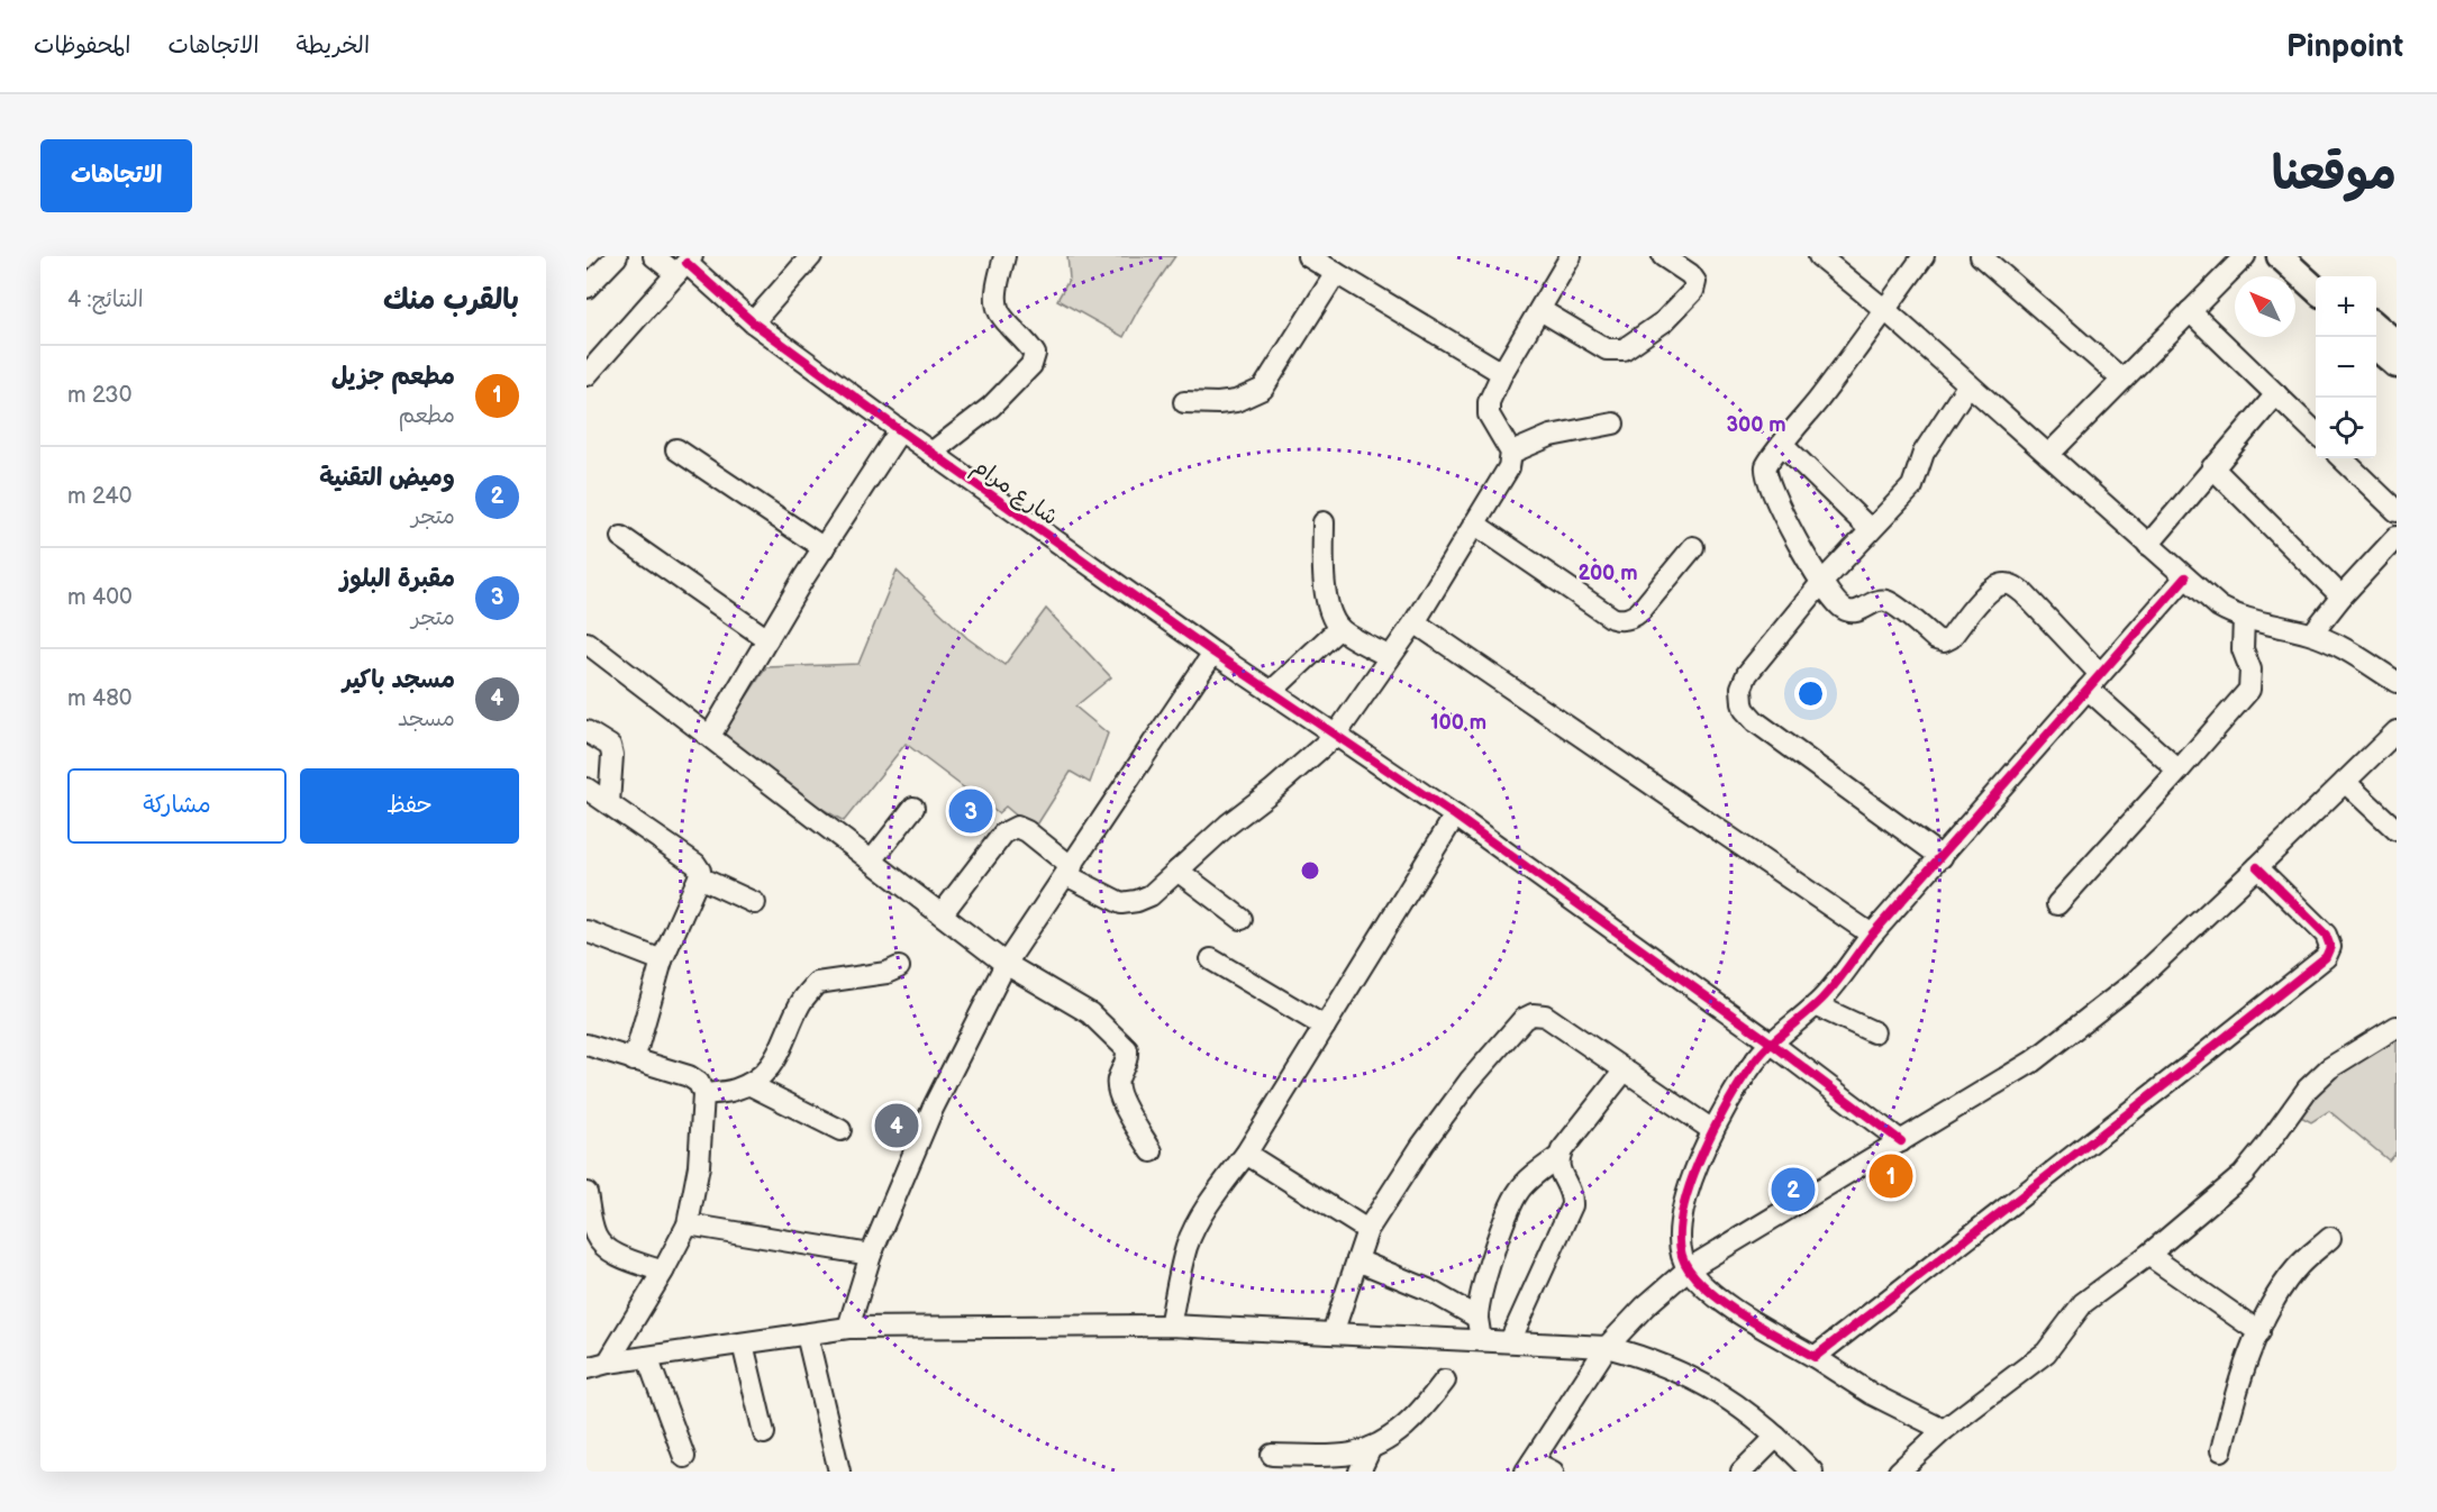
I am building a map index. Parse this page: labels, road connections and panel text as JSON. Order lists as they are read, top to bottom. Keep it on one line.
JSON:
{"streets":{"street":["شارع مرام"]},"north":"top left","page":{"header":"Pinpoint","nav":["الخريطة","الاتجاهات","المحفوظات"],"title":"موقعنا","buttons":["الاتجاهات",["حفظ","مشاركة"]],"heading":["بالقرب منك","النتائج: 4"],"map_buttons":["+","−"],"list":[{"mark":"1","name":"مطعم جزيل","note":"مطعم","value":"230 m"},{"mark":"2","name":"وميض التقنية","note":"متجر","value":"240 m"},{"mark":"3","name":"مقبرة البلوز","note":"متجر","value":"400 m"},{"mark":"4","name":"مسجد باكير","note":"مسجد","value":"480 m"}],"pins":["3","4","1","2"]},"rings":["300 m","200 m","100 m"]}
